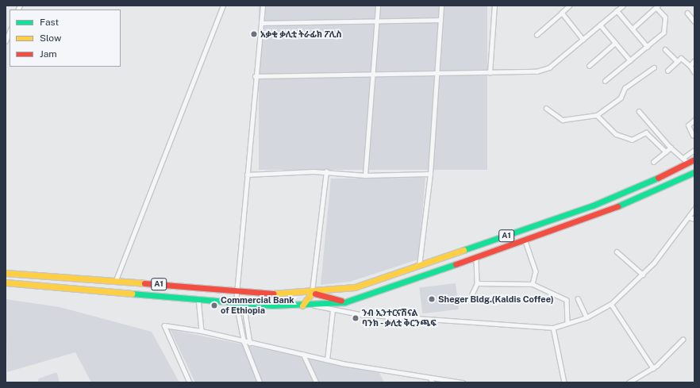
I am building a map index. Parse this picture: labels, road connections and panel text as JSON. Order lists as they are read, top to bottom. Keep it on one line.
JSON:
{"streets":{"main road":["A1"]},"places":["አቃቂ ቃሊቲ ትራፊክ ፖሊስ","Sheger Bldg.(Kaldis Coffee)","Commercial Bank of Ethiopia","ንብ ኢንተርናሽናል ባንክ - ቃሊቲ ቅርንጫፍ"],"legend":["Fast","Slow","Jam"]}
